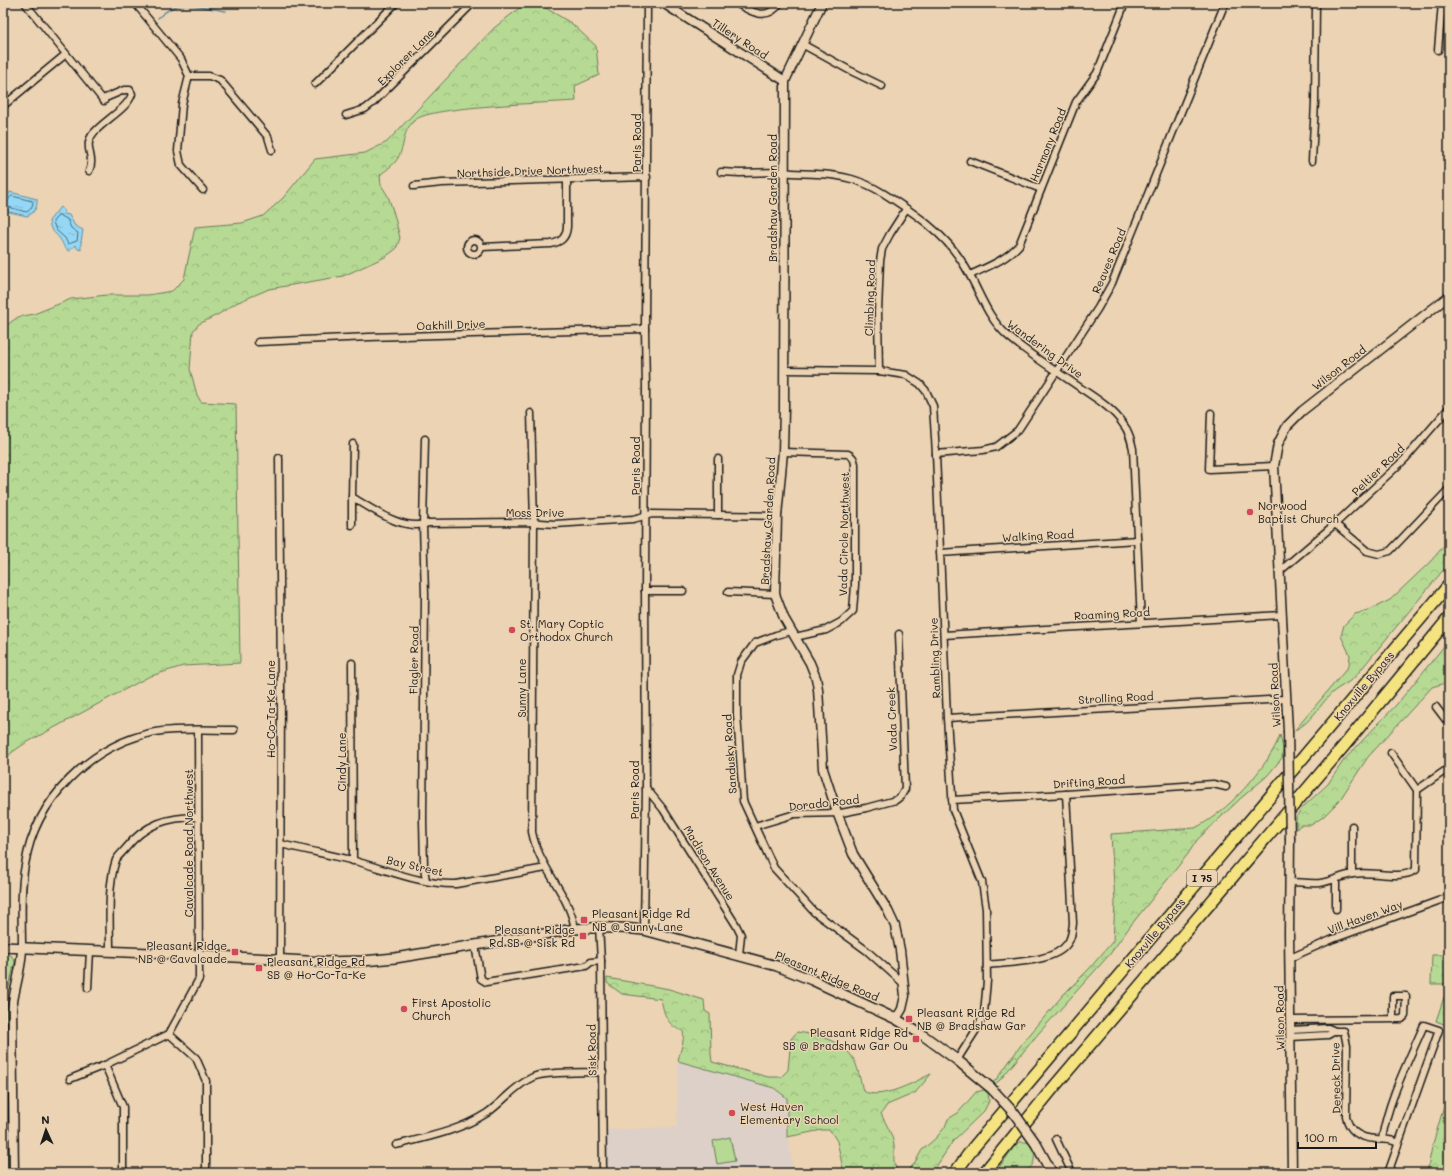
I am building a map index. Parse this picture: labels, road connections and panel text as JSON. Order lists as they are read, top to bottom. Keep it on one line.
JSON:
{"streets":{"highway":["Knoxville Bypass","I 75"],"main road":["Pleasant Ridge Road"],"street":["Tillery Road","Explorer Lane","Paris Road","Harmony Road","Northside Drive Northwest","Bradshaw Garden Road","Reaves Road","Climbing Road","Oakhill Drive","Wandering Drive","Wilson Road","Peltier Road","Moss Drive","Vada Circle Northwest","Walking Road","Roaming Road","Rambling Drive","Flagler Road","Sunny Lane","Strolling Road","Ho-Co-Ta-Ke Lane","Vada Creek","Sandusky Road","Cindy Lane","Drifting Road","Dorado Road","Cavalcade Road Northwest","Madison Avenue","Bay Street","Vill Haven Way","Sisk Road","Dereck Drive"]},"crossings":[["Tillery Road","Bradshaw Garden Road"],["Paris Road","Northside Drive Northwest"],["Paris Road","Oakhill Drive"],["Paris Road","Moss Drive"],["Paris Road","Madison Avenue"],["Paris Road","Pleasant Ridge Road"],["Harmony Road","Wandering Drive"],["Bradshaw Garden Road","Wandering Drive"],["Bradshaw Garden Road","Moss Drive"],["Bradshaw Garden Road","Vada Circle Northwest"],["Bradshaw Garden Road","Rambling Drive"],["Bradshaw Garden Road","Sandusky Road"],["Bradshaw Garden Road","Dorado Road"],["Bradshaw Garden Road","Pleasant Ridge Road"],["Reaves Road","Wandering Drive"],["Reaves Road","Rambling Drive"],["Climbing Road","Wandering Drive"],["Climbing Road","Rambling Drive"],["Wandering Drive","Walking Road"],["Wandering Drive","Roaming Road"],["Wilson Road","Peltier Road"],["Wilson Road","Roaming Road"],["Wilson Road","Strolling Road"],["Wilson Road","Vill Haven Way"],["Wilson Road","Dereck Drive"],["Moss Drive","Flagler Road"],["Moss Drive","Sunny Lane"],["Vada Circle Northwest","Sandusky Road"],["Walking Road","Rambling Drive"],["Roaming Road","Rambling Drive"],["Rambling Drive","Strolling Road"],["Rambling Drive","Drifting Road"],["Rambling Drive","Pleasant Ridge Road"],["Flagler Road","Bay Street"],["Sunny Lane","Bay Street"],["Sunny Lane","Pleasant Ridge Road"],["Ho-Co-Ta-Ke Lane","Bay Street"],["Ho-Co-Ta-Ke Lane","Pleasant Ridge Road"],["Vada Creek","Dorado Road"],["Sandusky Road","Dorado Road"],["Cindy Lane","Bay Street"],["Cavalcade Road Northwest","Pleasant Ridge Road"],["Madison Avenue","Pleasant Ridge Road"],["Pleasant Ridge Road","Sisk Road"]],"places":{"other":["Norwood Baptist Church","St. Mary Coptic Orthodox Church","First Apostolic Church","West Haven Elementary School"],"transit":["Pleasant Ridge Rd NB @ Sunny Lane","Pleasant Ridge Rd SB @ Sisk Rd","Pleasant Ridge NB @ Cavalcade","Pleasant Ridge Rd SB @ Ho-Co-Ta-Ke","Pleasant Ridge Rd NB @ Bradshaw Gar","Pleasant Ridge Rd SB @ Bradshaw Gar Ou"]},"scale_bar":"100 m","north":"top"}
